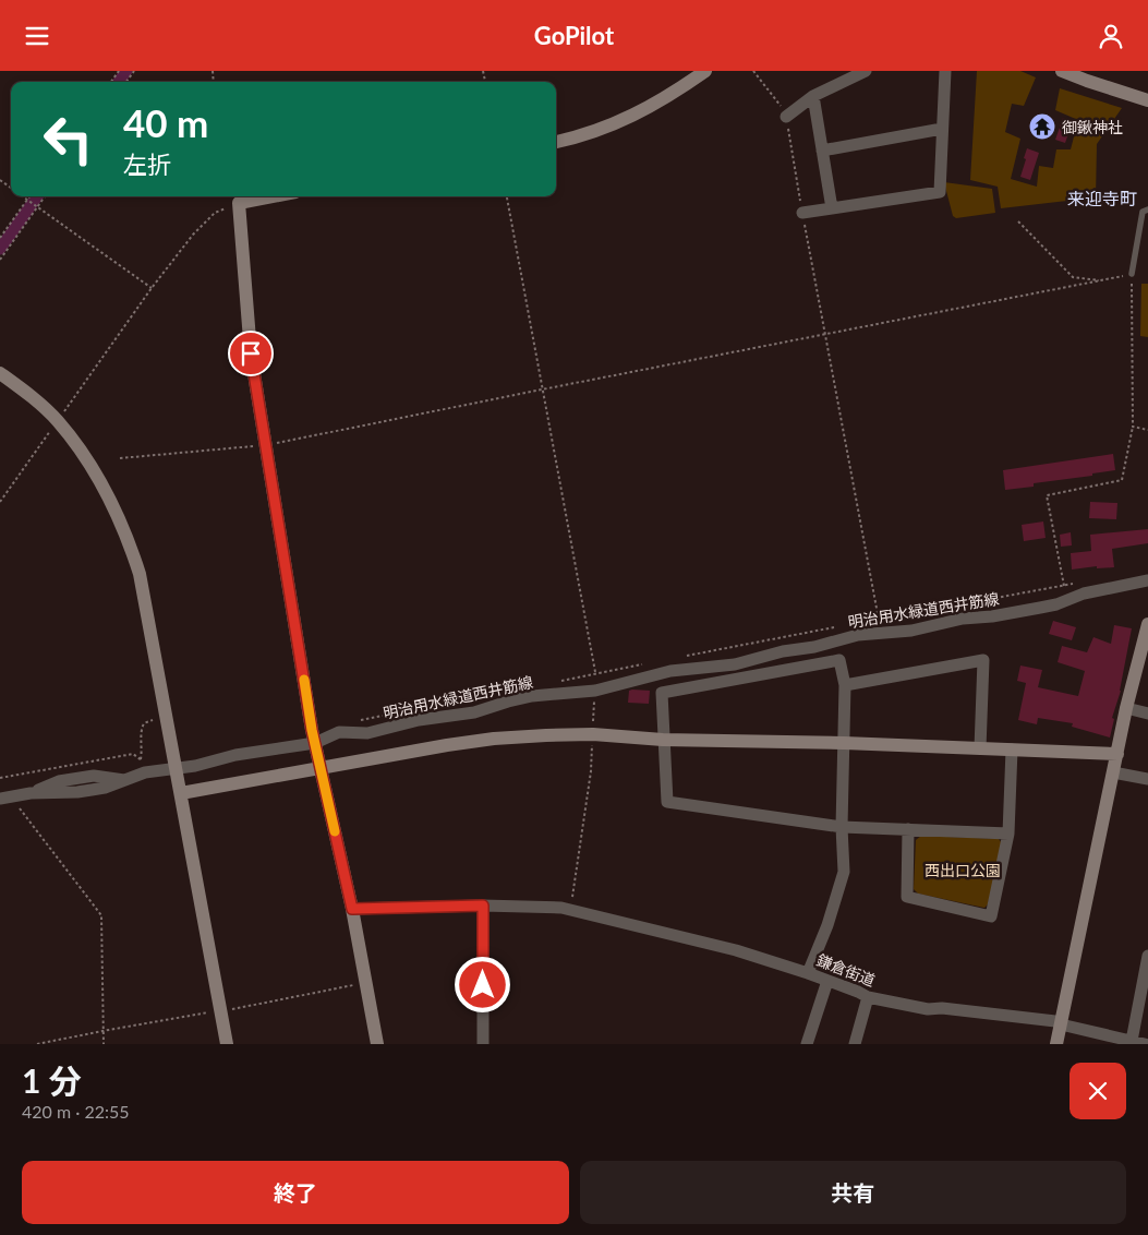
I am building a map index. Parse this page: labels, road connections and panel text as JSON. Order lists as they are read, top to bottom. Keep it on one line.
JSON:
{"streets":{"street":["明治用水緑道西井筋線","鎌倉街道"]},"districts":["来迎寺町"],"parks":["西出口公園"],"places":{"temple":["御鍬神社"]},"page":{"header":"GoPilot","turn":["40 m","左折"],"heading":["1 分","420 m · 22:55"],"buttons":["終了","共有"]}}
